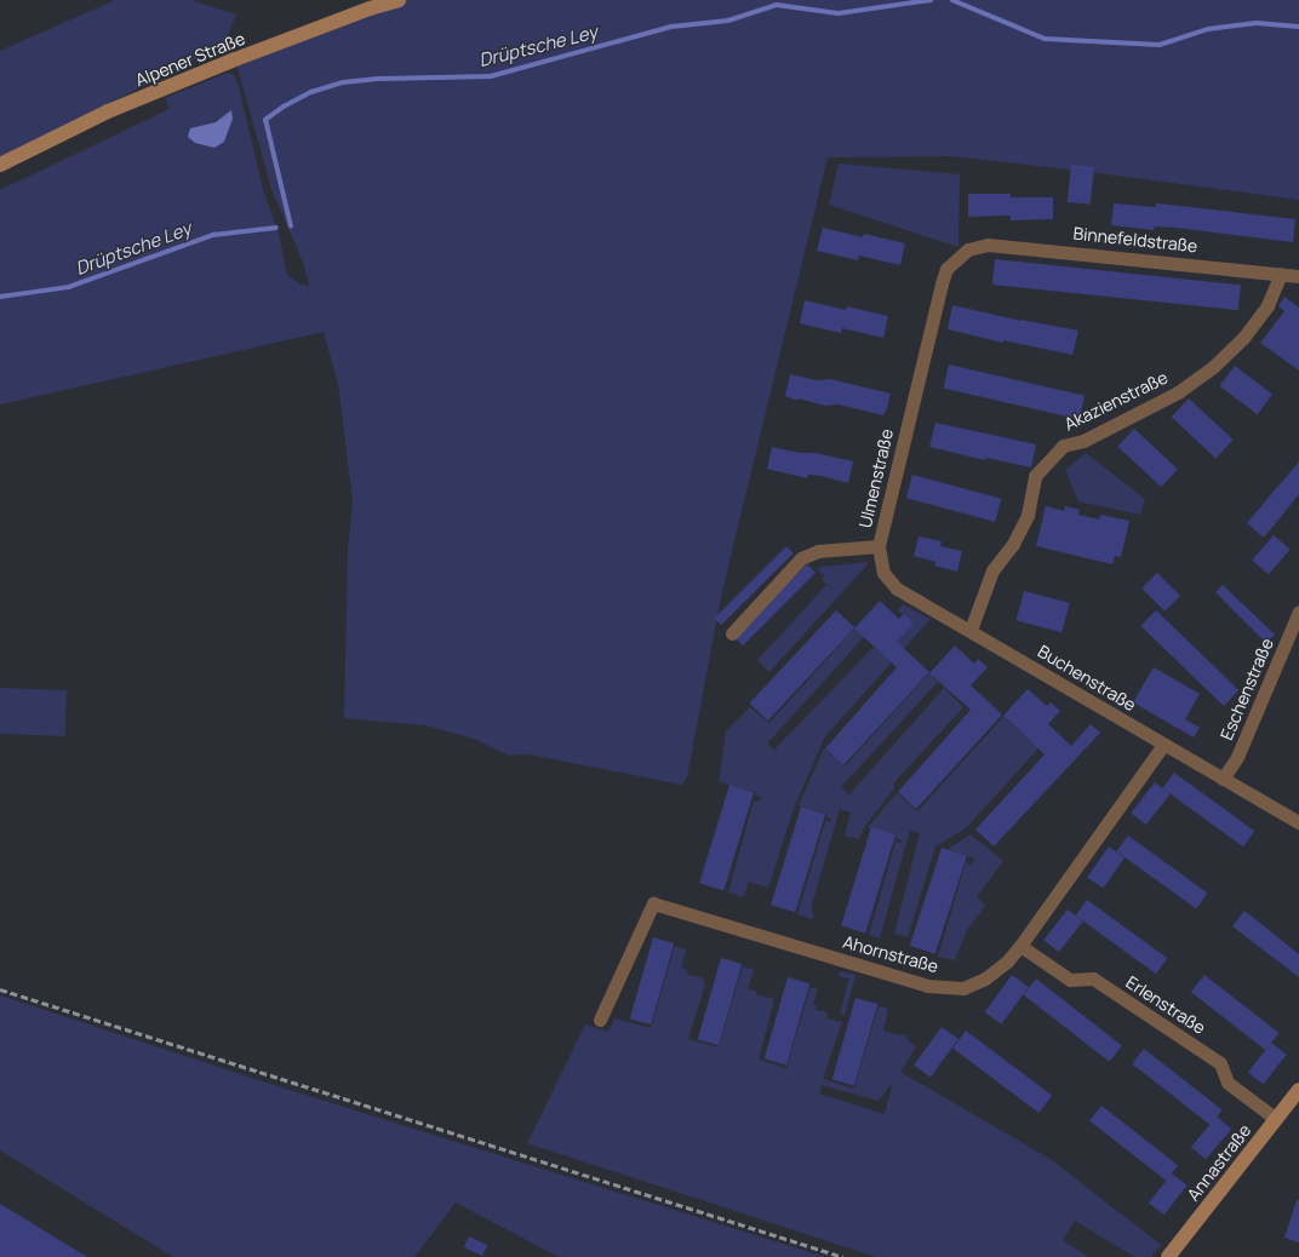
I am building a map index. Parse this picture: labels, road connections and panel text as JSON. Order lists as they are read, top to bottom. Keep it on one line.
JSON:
{"streets":{"street":["Alpener Straße","Binnefeldstraße","Akazienstraße","Ulmenstraße","Buchenstraße","Eschenstraße","Ahornstraße","Erlenstraße","Annastraße"]},"crossings":[["Binnefeldstraße","Akazienstraße"],["Binnefeldstraße","Ulmenstraße"],["Akazienstraße","Buchenstraße"],["Ulmenstraße","Buchenstraße"],["Buchenstraße","Eschenstraße"],["Buchenstraße","Ahornstraße"],["Ahornstraße","Erlenstraße"],["Erlenstraße","Annastraße"]],"water":["Drüptsche Ley"]}
